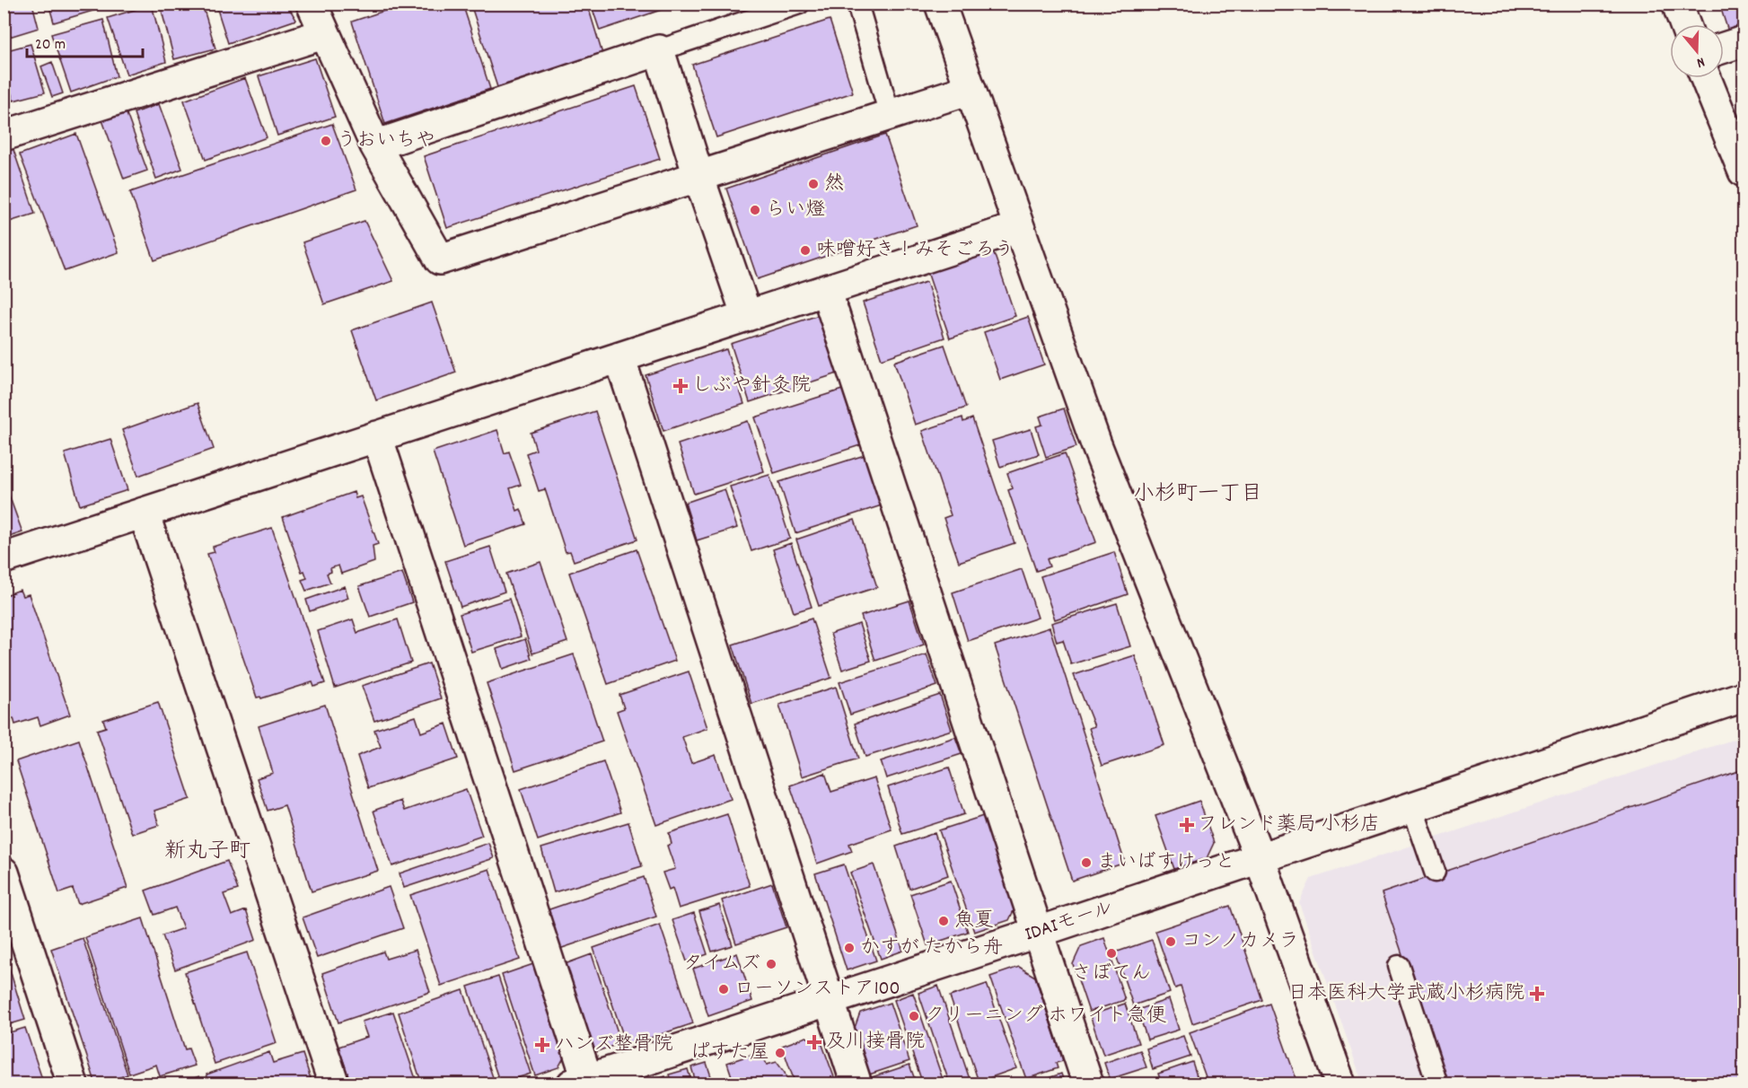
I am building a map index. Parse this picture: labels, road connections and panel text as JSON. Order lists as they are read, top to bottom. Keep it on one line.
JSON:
{"streets":{"street":["IDAIモール"]},"districts":["小杉町一丁目","新丸子町"],"places":{"other":["うおいちや","然","らい燈","味噌好き！みそごろう","まいばすけっと","魚夏","コンノカメラ","かすが たから舟","さぼてん","タイムズ","ローソンストア100","クリーニング ホワイト急便","ぱすた屋"],"health":["しぶや針灸院","フレンド薬局 小杉店","日本医科大学武蔵小杉病院","及川接骨院","ハンズ整骨院"]},"scale_bar":"20 m","north":"bottom"}
